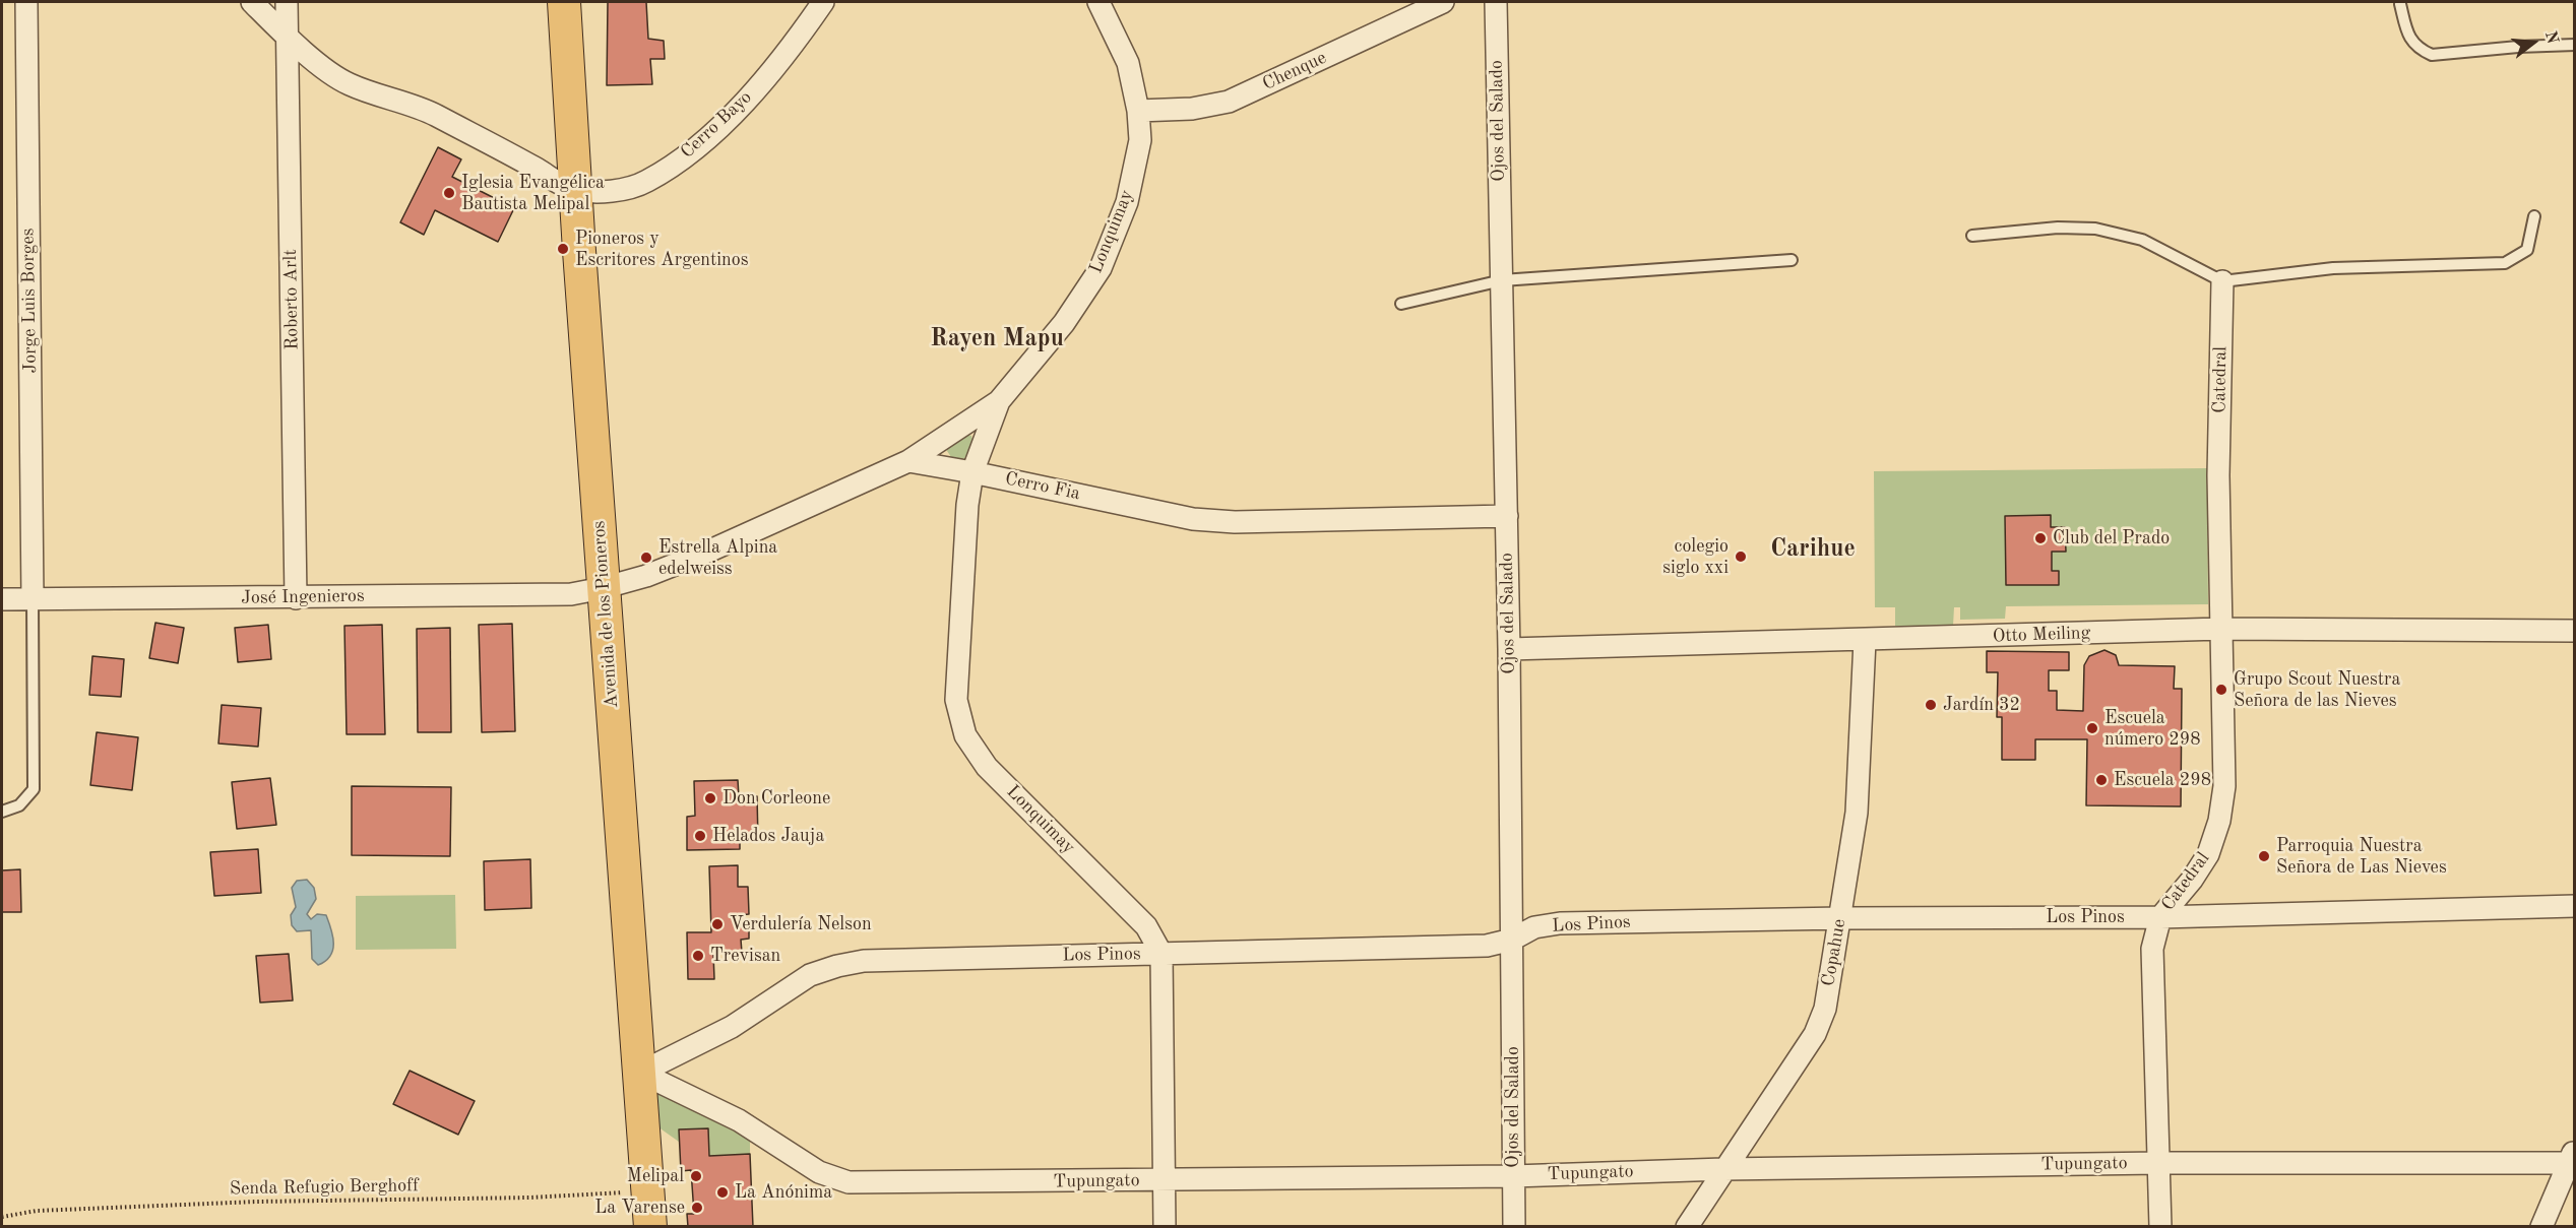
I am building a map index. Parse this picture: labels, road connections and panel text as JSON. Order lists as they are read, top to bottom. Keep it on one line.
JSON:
{"streets":{"main road":["Avenida de los Pioneros"],"street":["Chenque","Ojos del Salado","Cerro Bayo","Lonquimay","Roberto Arlt","Jorge Luis Borges","Catedral","Cerro Fia","José Ingenieros","Otto Meiling","Los Pinos","Copahue","Tupungato"],"path":["Senda Refugio Berghoff"]},"crossings":[["Chenque","Lonquimay"],["Ojos del Salado","Cerro Fia"],["Ojos del Salado","Otto Meiling"],["Ojos del Salado","Los Pinos"],["Ojos del Salado","Tupungato"],["Cerro Bayo","Avenida de los Pioneros"],["Lonquimay","Cerro Fia"],["Lonquimay","Los Pinos"],["Lonquimay","Tupungato"],["Roberto Arlt","José Ingenieros"],["Jorge Luis Borges","José Ingenieros"],["Catedral","Otto Meiling"],["Catedral","Los Pinos"],["Catedral","Tupungato"],["José Ingenieros","Avenida de los Pioneros"],["Avenida de los Pioneros","Los Pinos"],["Avenida de los Pioneros","Tupungato"],["Avenida de los Pioneros","Senda Refugio Berghoff"],["Otto Meiling","Copahue"],["Los Pinos","Copahue"],["Los Pinos","Tupungato"],["Copahue","Tupungato"]],"districts":["Rayen Mapu","Carihue"],"places":["Iglesia Evangélica Bautista Melipal","Pioneros y Escritores Argentinos","Club del Prado","colegio siglo xxi","Estrella Alpina edelweiss","Grupo Scout Nuestra Señora de las Nieves","Jardín 32","Escuela número 298","Escuela 298","Don Corleone","Helados Jauja","Parroquia Nuestra Señora de Las Nieves","Verdulería Nelson","Trevisan","Melipal","La Anónima","La Varense"],"north":"right"}
